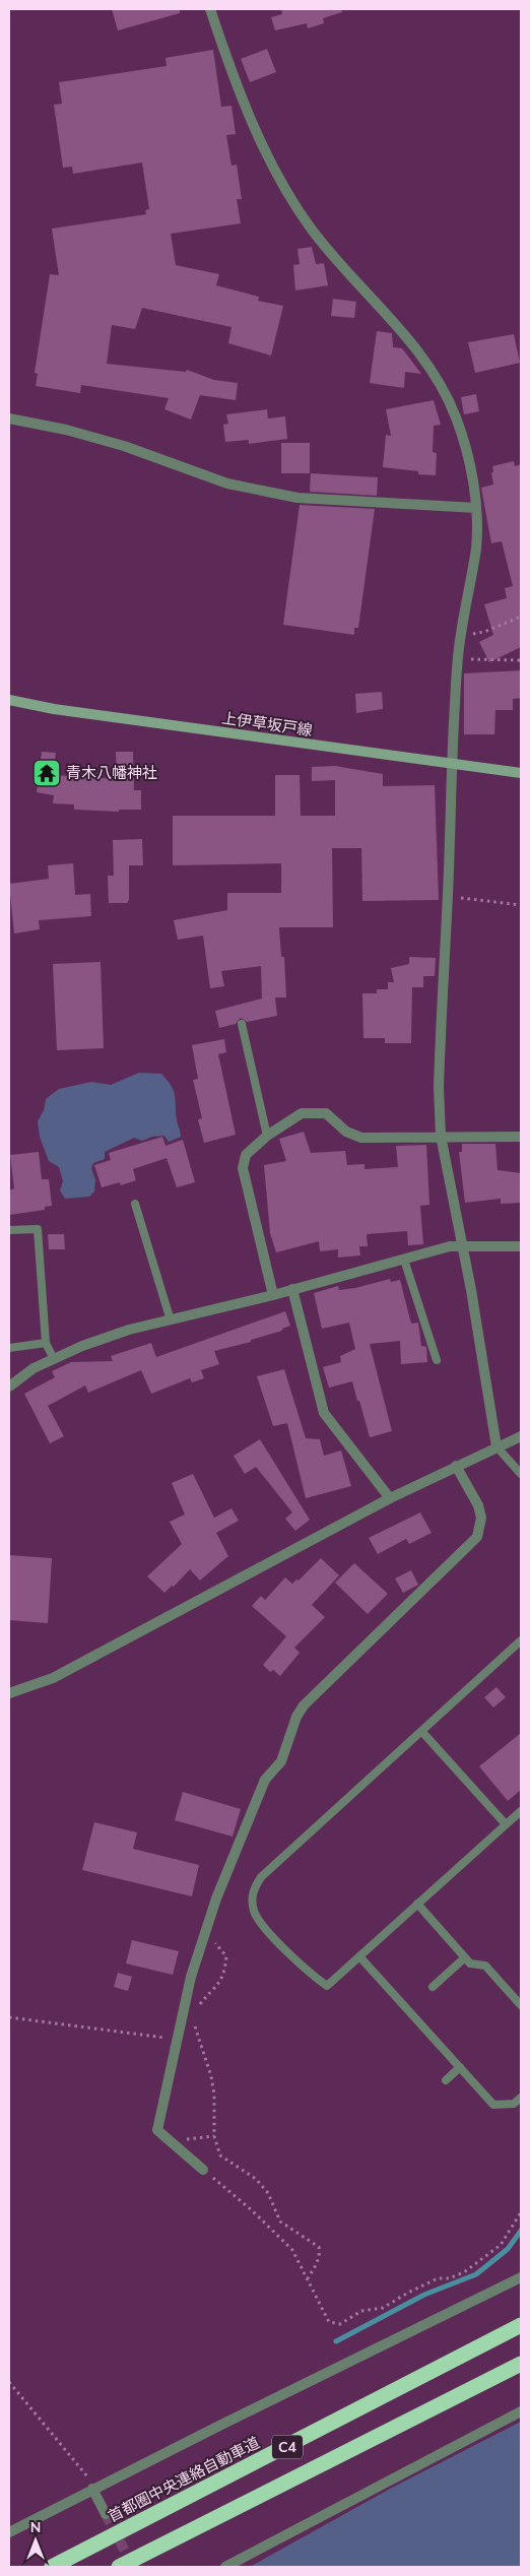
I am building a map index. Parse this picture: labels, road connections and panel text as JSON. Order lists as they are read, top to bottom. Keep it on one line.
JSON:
{"streets":{"highway":["C4","首都圏中央連絡自動車道"],"main road":["上伊草坂戸線"]},"places":{"temple":["青木八幡神社"]},"north":"top"}
